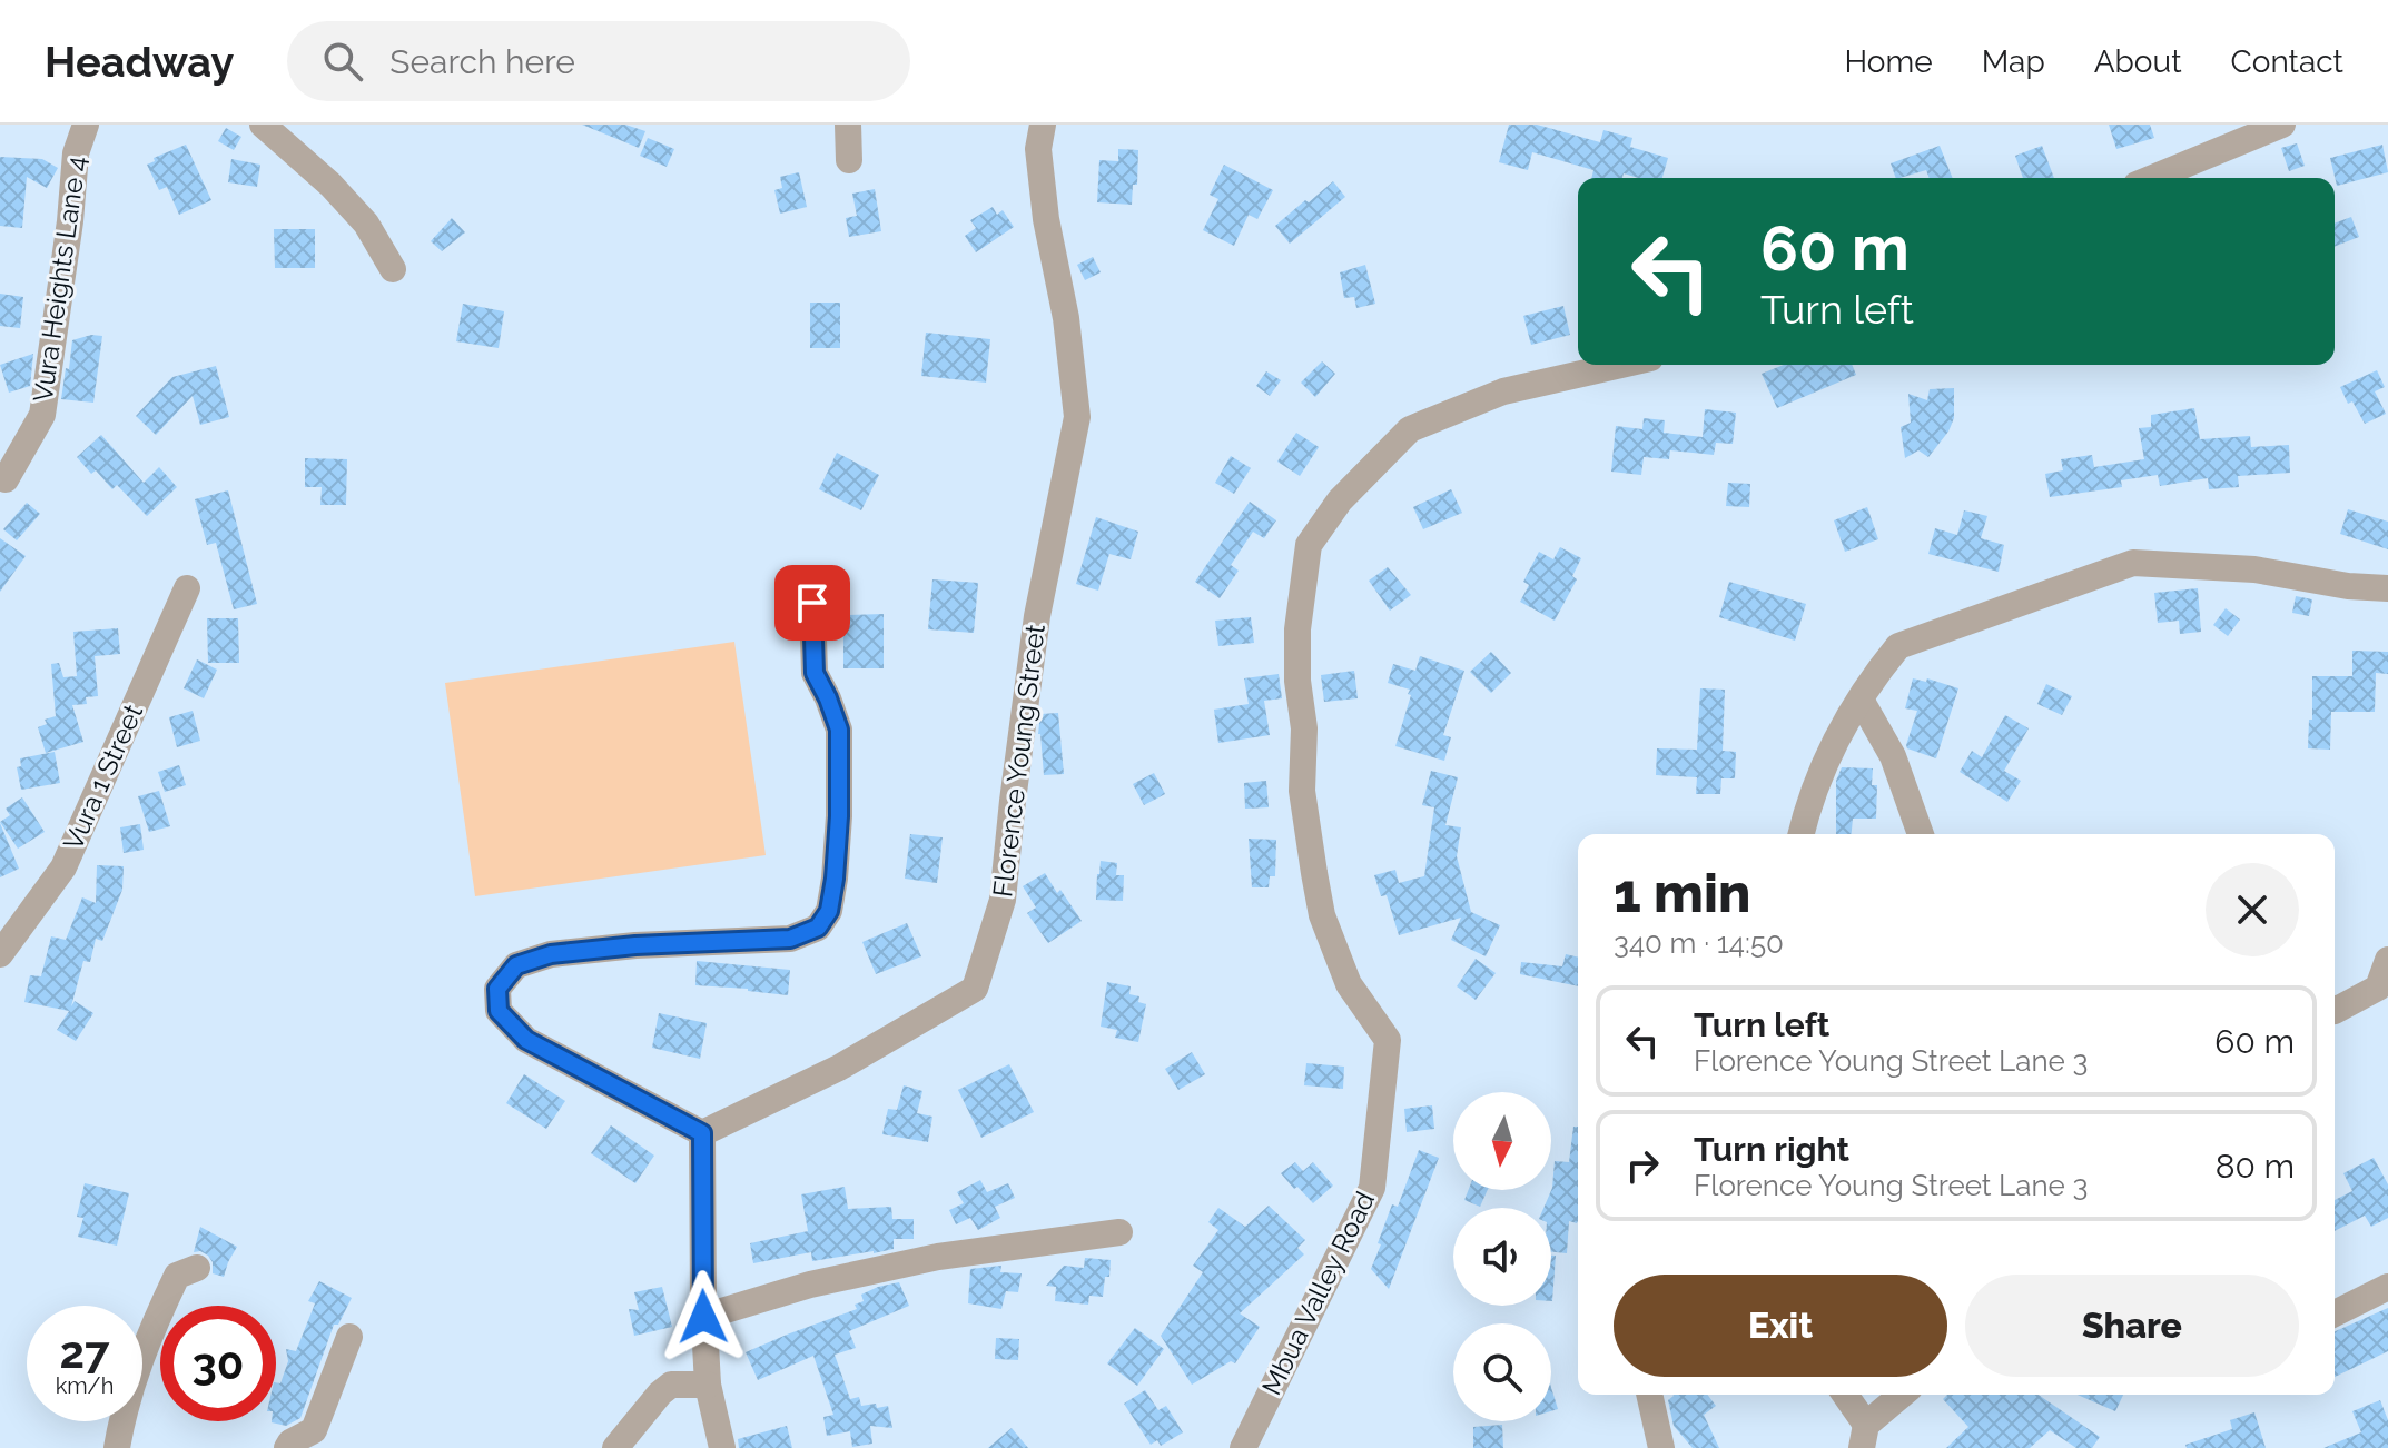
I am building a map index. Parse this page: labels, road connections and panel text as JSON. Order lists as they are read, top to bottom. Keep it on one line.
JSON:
{"streets":{"street":["Vura Heights Lane 4","Florence Young Street","Vura 1 Street","Mbua Valley Road"]},"north":"bottom","page":{"header":"Headway","search":"Search here","nav":["Home","Map","About","Contact"],"turn":["60 m","Turn left"],"heading":["1 min","340 m · 14:50"],"list":[{"name":"Turn left","note":"Florence Young Street Lane 3","value":"60 m"},{"name":"Turn right","note":"Florence Young Street Lane 3","value":"80 m"}],"buttons":["Exit","Share"],"speed":"27 km/h","limit":"30"}}
